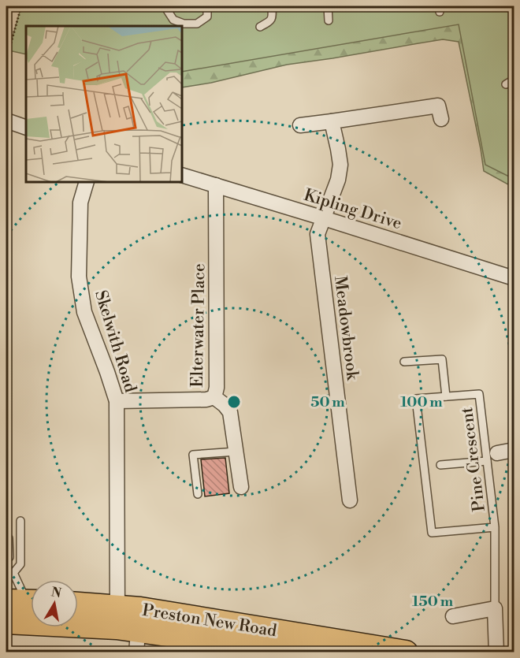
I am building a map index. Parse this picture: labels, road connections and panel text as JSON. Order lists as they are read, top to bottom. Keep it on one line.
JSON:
{"streets":{"highway":["Preston New Road"],"street":["Kipling Drive","Elterwater Place","Meadowbrook","Skelwith Road"],"lane":["Pine Crescent"]},"crossings":[["Kipling Drive","Elterwater Place"],["Kipling Drive","Meadowbrook"],["Skelwith Road","Preston New Road"]],"north":"top","rings":["50 m","100 m","150 m"]}
